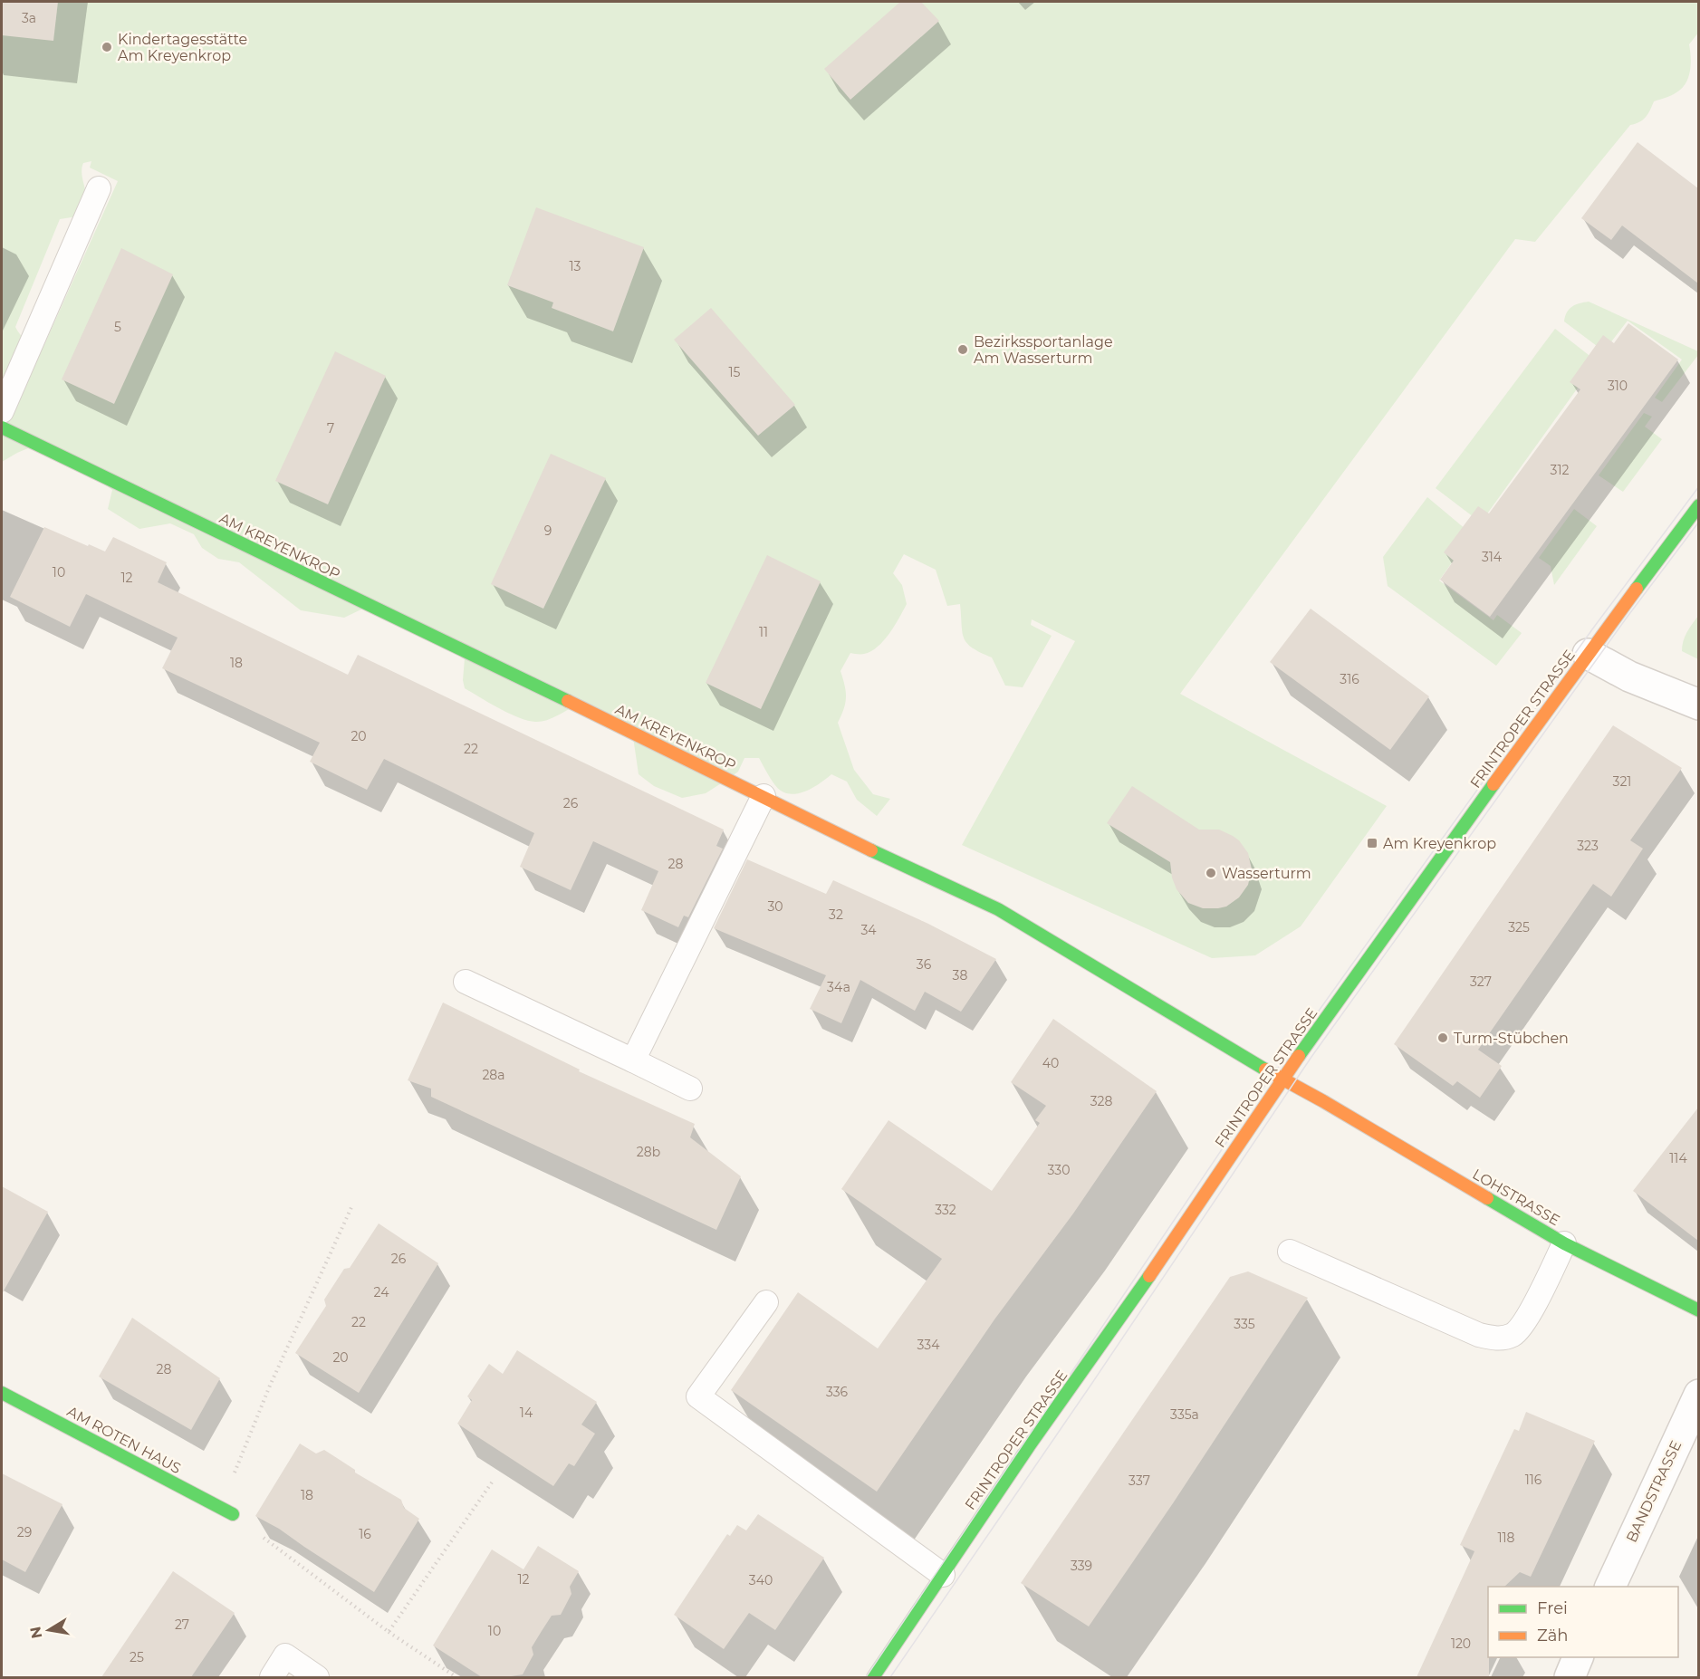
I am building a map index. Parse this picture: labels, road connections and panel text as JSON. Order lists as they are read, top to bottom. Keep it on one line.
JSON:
{"streets":{"main road":["AM KREYENKROP","FRINTROPER STRASSE","LOHSTRASSE","AM ROTEN HAUS"],"street":["BANDSTRASSE"]},"crossings":[["AM KREYENKROP","FRINTROPER STRASSE"],["AM KREYENKROP","LOHSTRASSE"]],"places":{"other":["Kindertagesstätte Am Kreyenkrop","Bezirkssportanlage Am Wasserturm","Wasserturm","Turm-Stübchen"],"transit":["Am Kreyenkrop"]},"house_numbers":["3a","13","5","15","310","7","312","9","314","10","12","11","18","316","20","22","321","26","323","28","30","32","325","34","36","38","327","34a","40","28a","328","28b","114","330","332","26","24","22","335","334","20","28","336","14","335a","116","337","18","29","16","118","339","12","340","27","10","120","25"],"legend":["Frei","Zäh"],"north":"left"}
